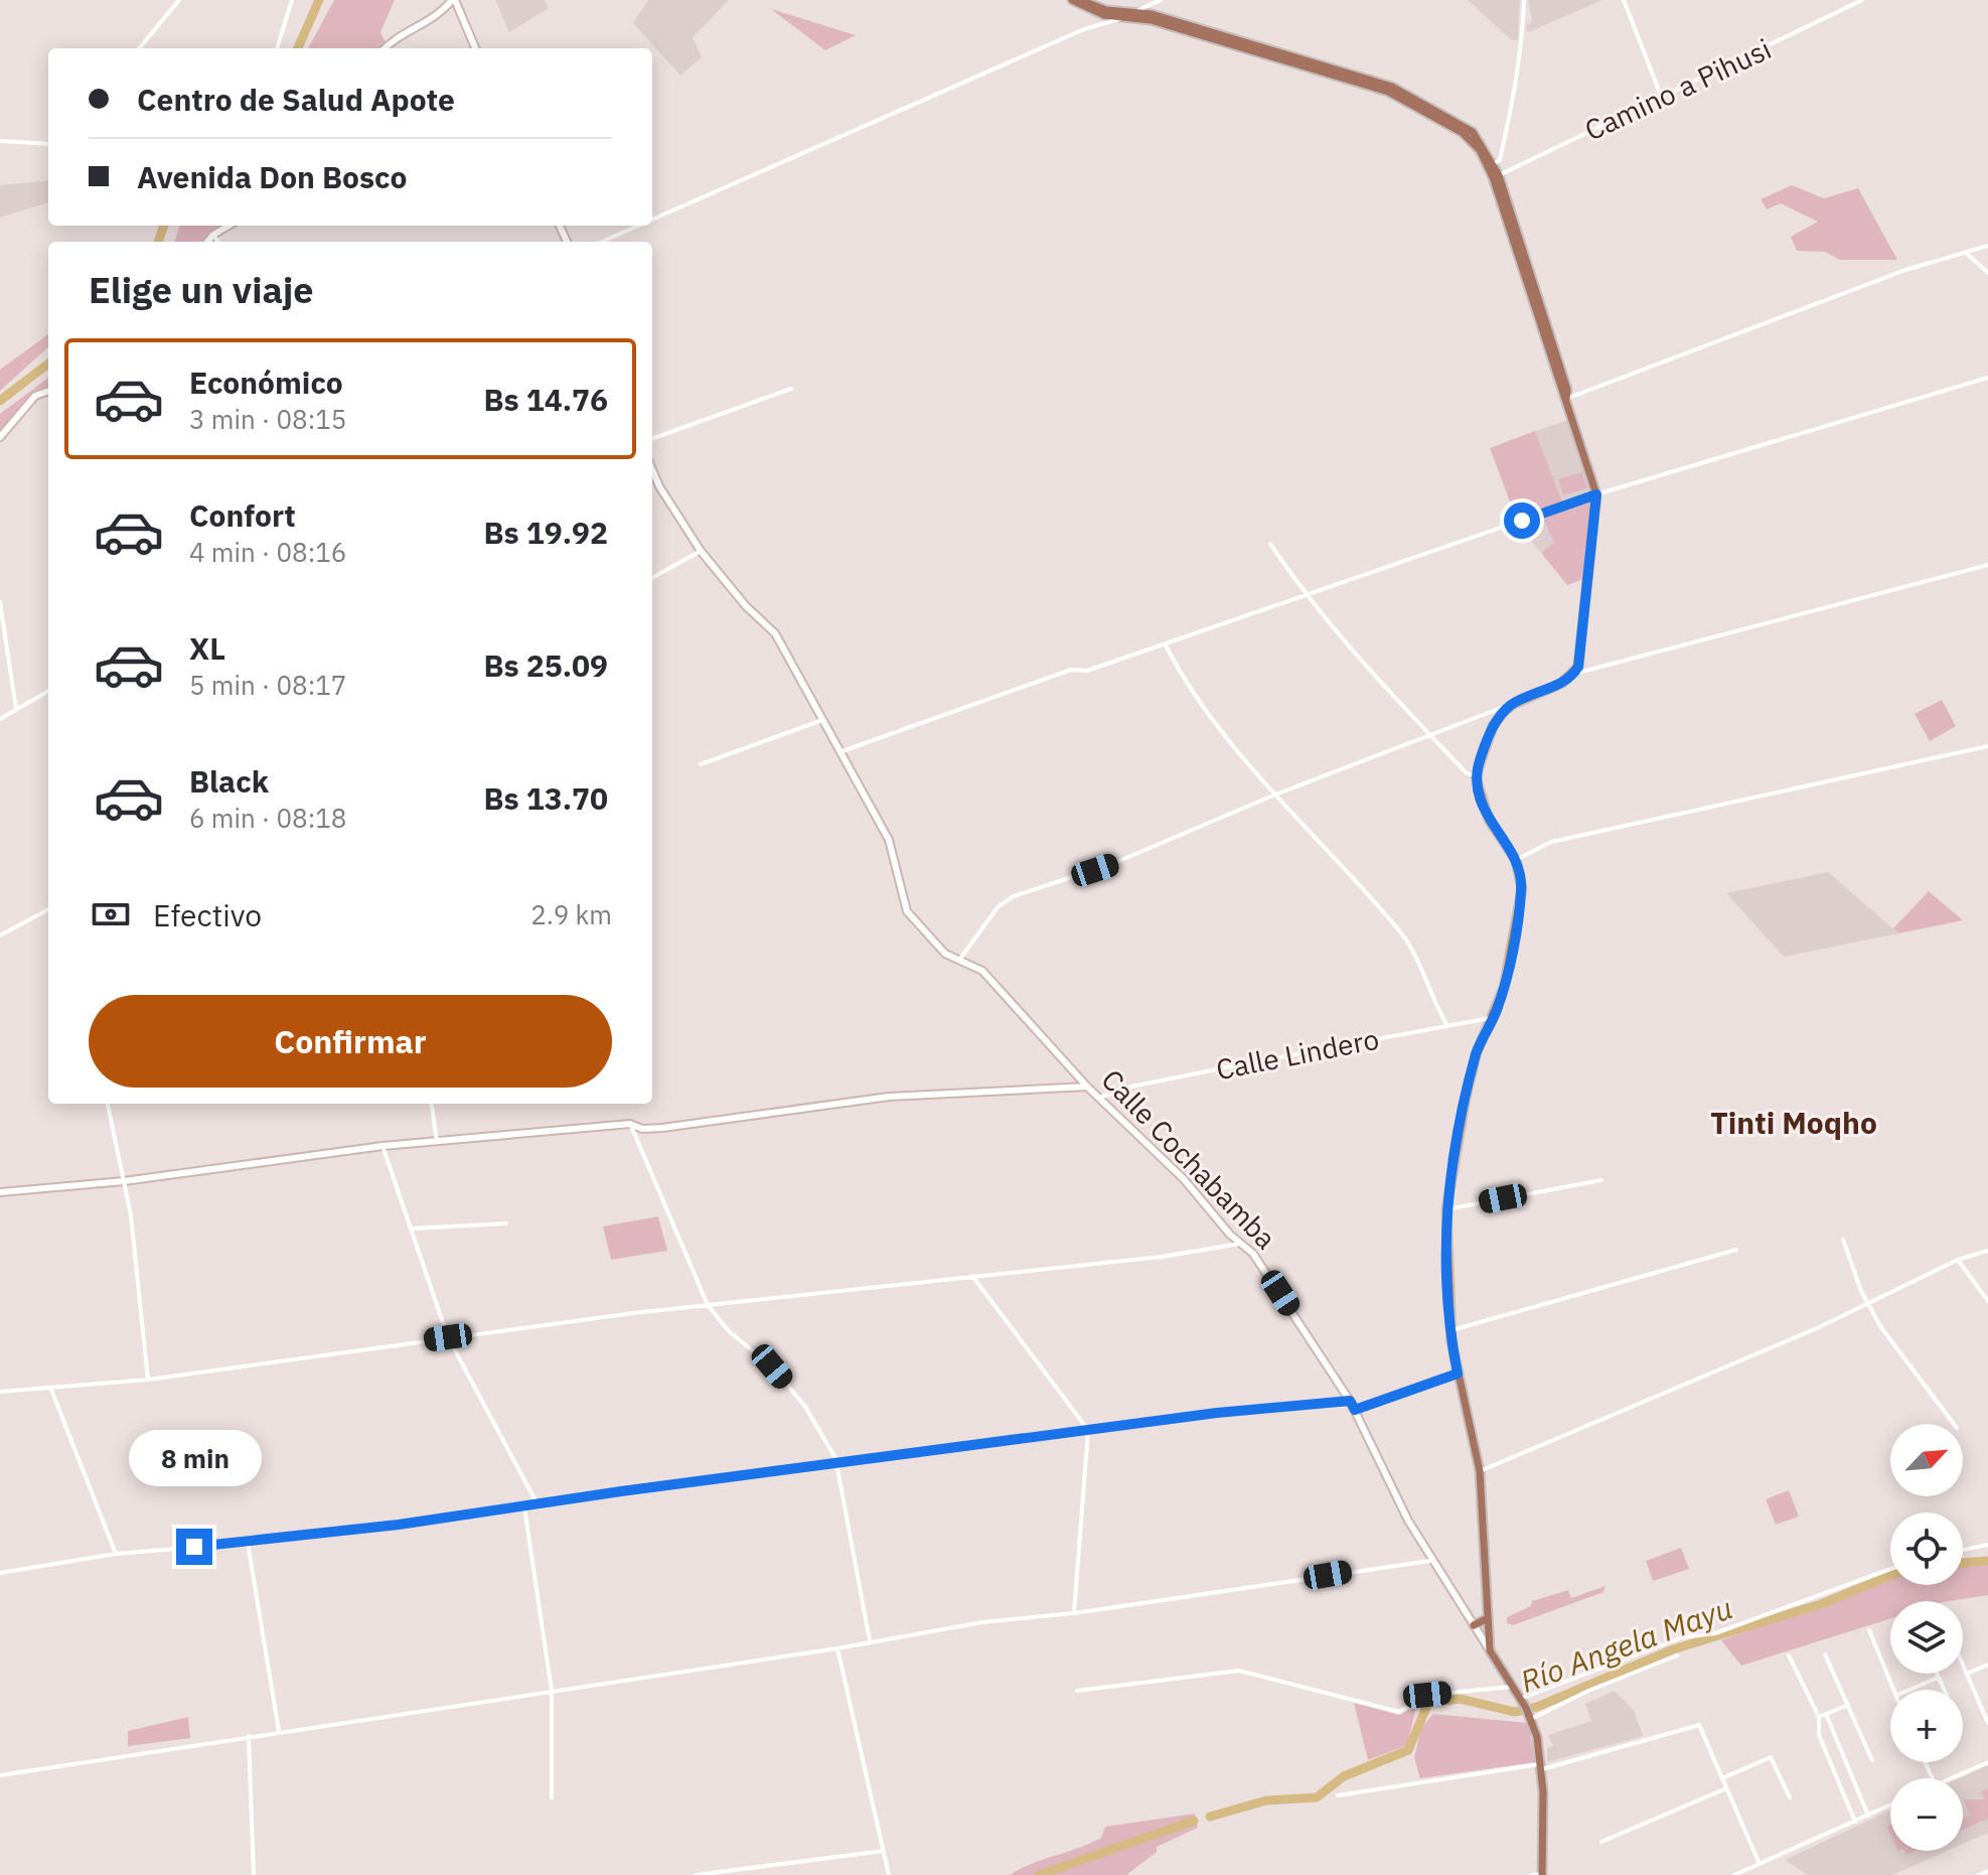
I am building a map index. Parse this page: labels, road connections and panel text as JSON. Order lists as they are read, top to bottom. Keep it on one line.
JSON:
{"streets":{"main road":["Calle Cochabamba"],"street":["Camino a Pihusi","Calle Lindero"]},"crossings":[["Calle Lindero","Calle Cochabamba"]],"districts":["Tinti Moqho"],"water":["Río Angela Mayu"],"north":"top right","page":{"banner":["Centro de Salud Apote","Avenida Don Bosco"],"heading":"Elige un viaje","list":[{"name":"Económico","note":"3 min · 08:15","value":"Bs 14.76"},{"name":"Confort","note":"4 min · 08:16","value":"Bs 19.92"},{"name":"XL","note":"5 min · 08:17","value":"Bs 25.09"},{"name":"Black","note":"6 min · 08:18","value":"Bs 13.70"}],"pay":["Efectivo","2.9 km"],"buttons":"Confirmar","map_buttons":["+","−"],"bubble":"8 min"}}
